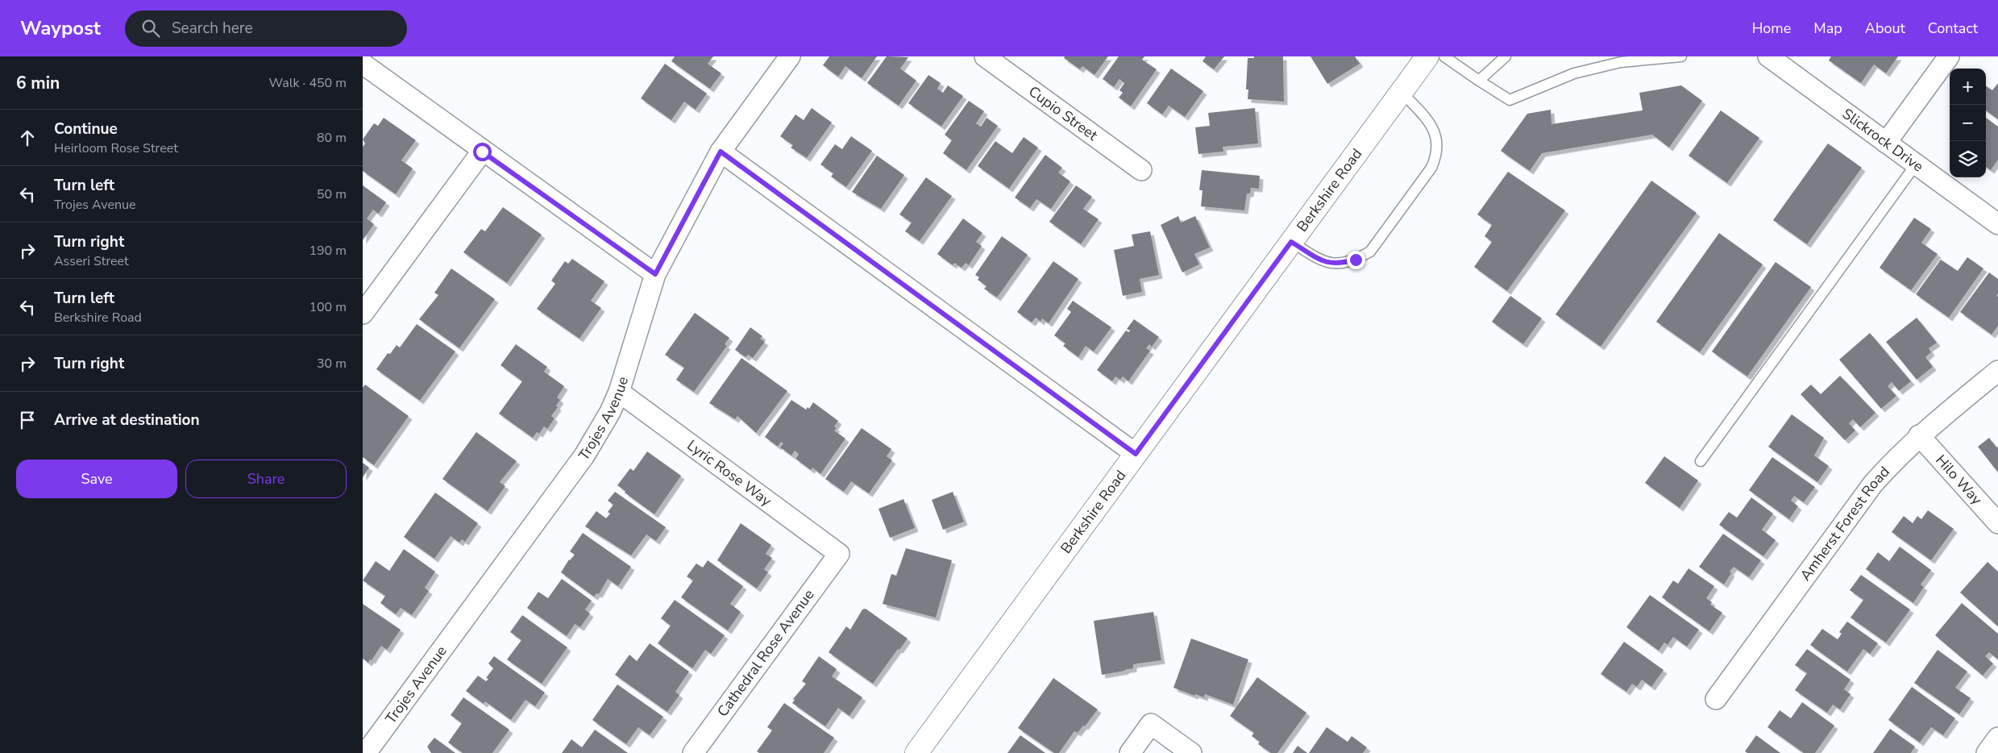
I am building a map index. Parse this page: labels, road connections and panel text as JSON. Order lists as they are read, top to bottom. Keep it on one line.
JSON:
{"streets":{"street":["Cupio Street","Slickrock Drive","Berkshire Road","Trojes Avenue","Lyric Rose Way","Hilo Way","Amherst Forest Road","Cathedral Rose Avenue"]},"crossings":[["Trojes Avenue","Lyric Rose Way"],["Lyric Rose Way","Cathedral Rose Avenue"],["Hilo Way","Amherst Forest Road"]],"page":{"header":"Waypost","search":"Search here","nav":["Home","Map","About","Contact"],"heading":["6 min","Walk · 450 m"],"map_buttons":["+","−"],"list":[["Continue","Heirloom Rose Street","80 m"],["Turn left","Trojes Avenue","50 m"],["Turn right","Asseri Street","190 m"],["Turn left","Berkshire Road","100 m"],["Turn right","30 m"],"Arrive at destination"],"buttons":["Save","Share"]}}
